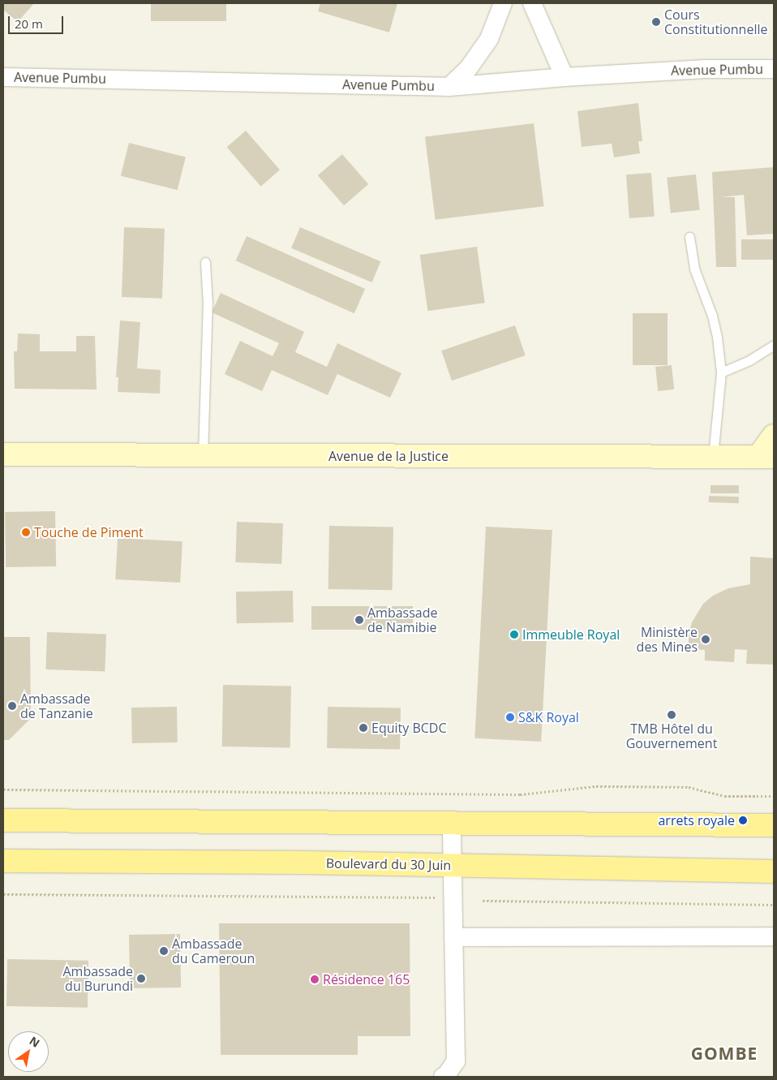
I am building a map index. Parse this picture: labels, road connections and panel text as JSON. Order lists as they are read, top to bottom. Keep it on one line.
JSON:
{"streets":{"main road":["Avenue de la Justice","Boulevard du 30 Juin"],"street":["Avenue Pumbu"]},"districts":["GOMBE"],"places":["Cours Constitutionnelle","Touche de Piment","Ambassade de Namibie","Immeuble Royal","Ministère des Mines","Ambassade de Tanzanie","TMB Hôtel du Gouvernement","S&K Royal","Equity BCDC","arrets royale","Ambassade du Cameroun","Ambassade du Burundi","Résidence 165"],"scale_bar":"20 m","north":"top right"}
